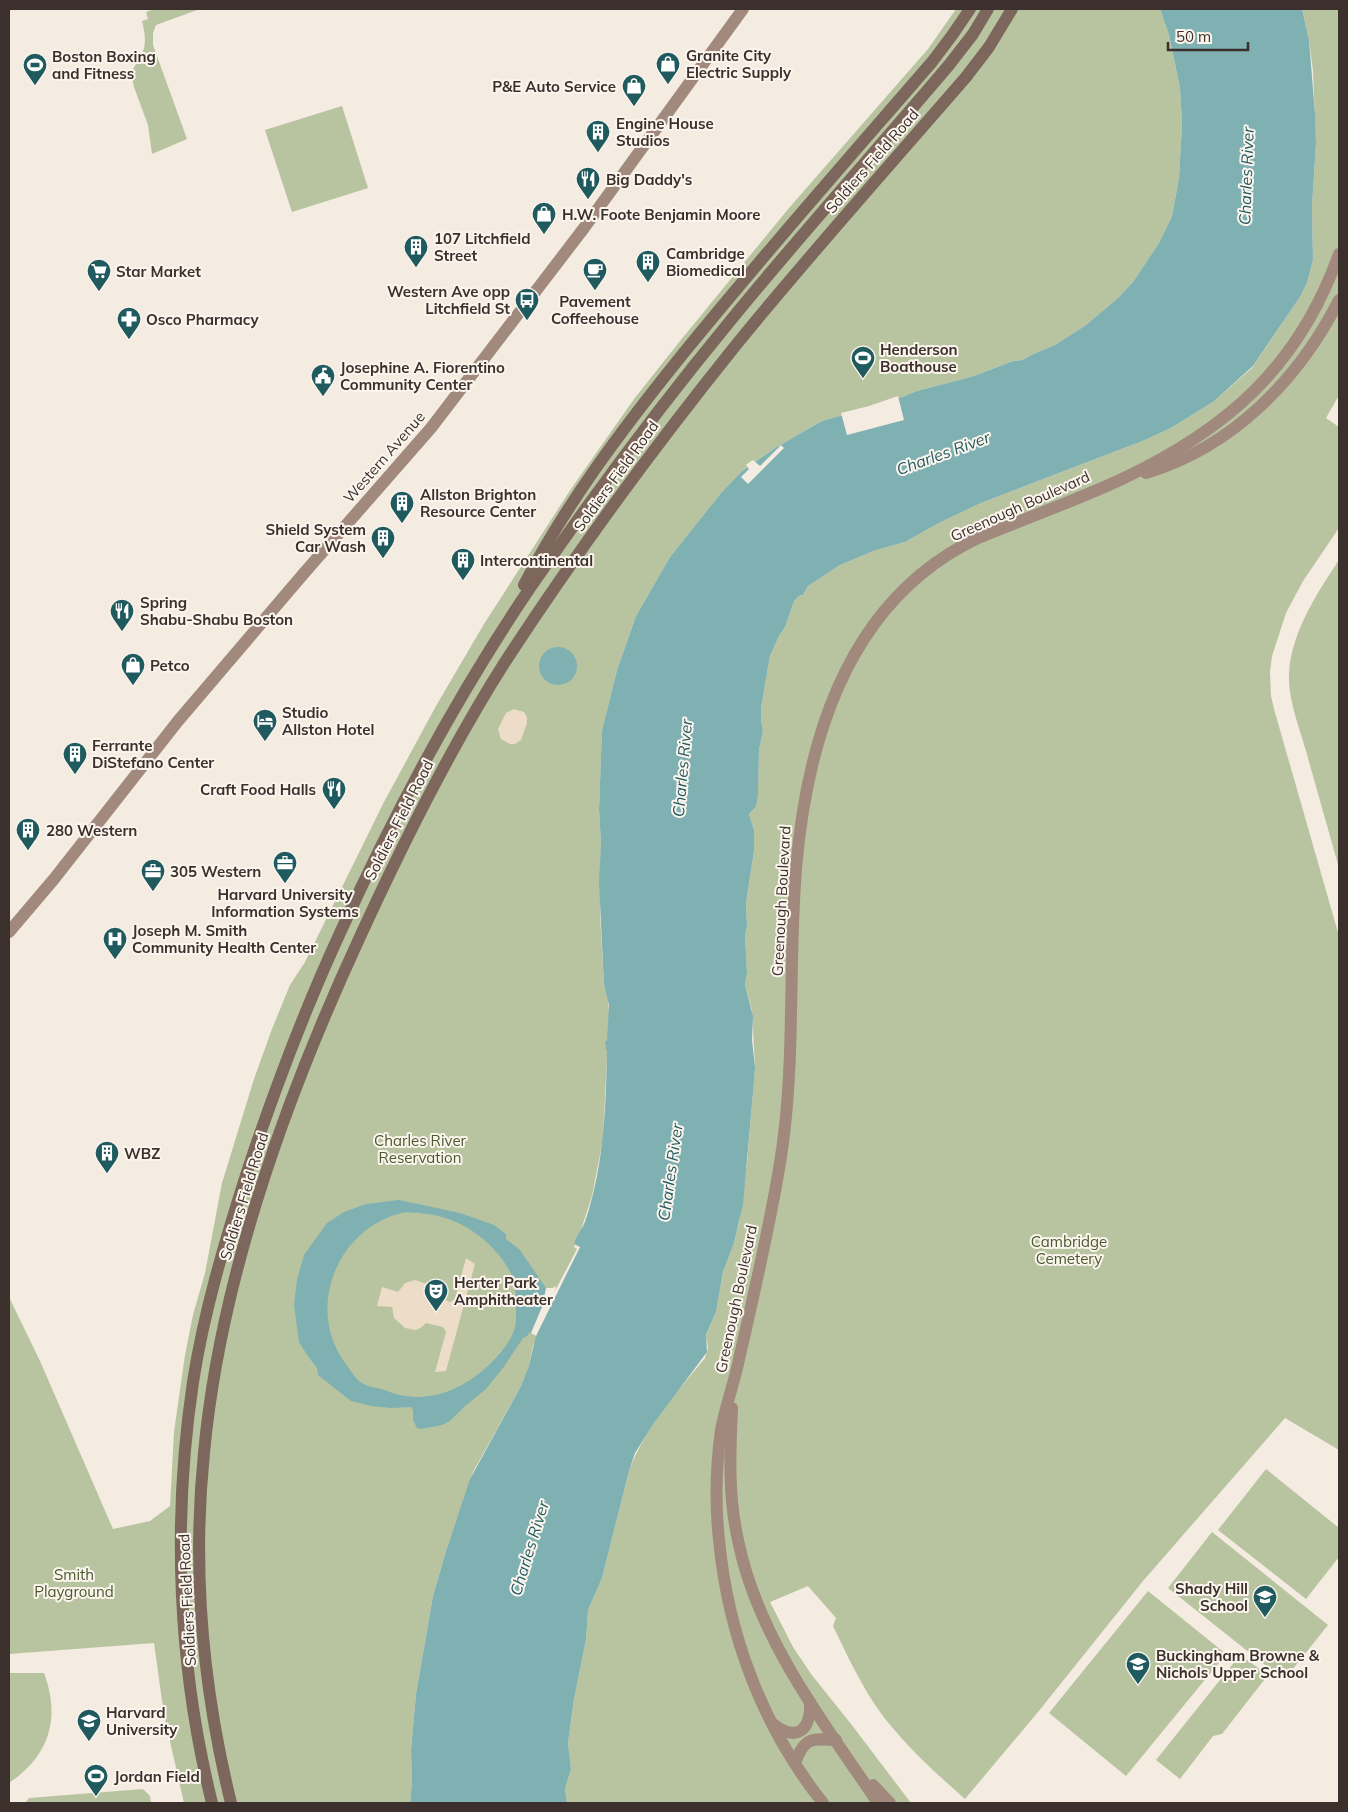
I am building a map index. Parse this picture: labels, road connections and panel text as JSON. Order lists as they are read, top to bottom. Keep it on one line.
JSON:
{"streets":{"main road":["Soldiers Field Road","Western Avenue","Greenough Boulevard"]},"water":["Charles River"],"parks":["Charles River Reservation","Cambridge Cemetery","Smith Playground"],"places":{"shop":["Granite City Electric Supply","P&E Auto Service","H.W. Foote Benjamin Moore","Petco"],"sports":["Boston Boxing and Fitness","Henderson Boathouse","Jordan Field"],"building":["Engine House Studios","107 Litchfield Street","Cambridge Biomedical","Allston Brighton Resource Center","Shield System Car Wash","Intercontinental","Ferrante DiStefano Center","280 Western","WBZ"],"restaurant":["Big Daddy's","Spring Shabu-Shabu Boston","Craft Food Halls"],"cafe":["Pavement Coffeehouse"],"supermarket":["Star Market"],"bus stop":["Western Ave opp Litchfield St"],"pharmacy":["Osco Pharmacy"],"public building":["Josephine A. Fiorentino Community Center"],"hotel":["Studio Allston Hotel"],"office":["Harvard University Information Systems","305 Western"],"hospital":["Joseph M. Smith Community Health Center"],"theatre":["Herter Park Amphitheater"],"school or university":["Shady Hill School","Buckingham Browne & Nichols Upper School","Harvard University"]},"scale_bar":"50 m"}
